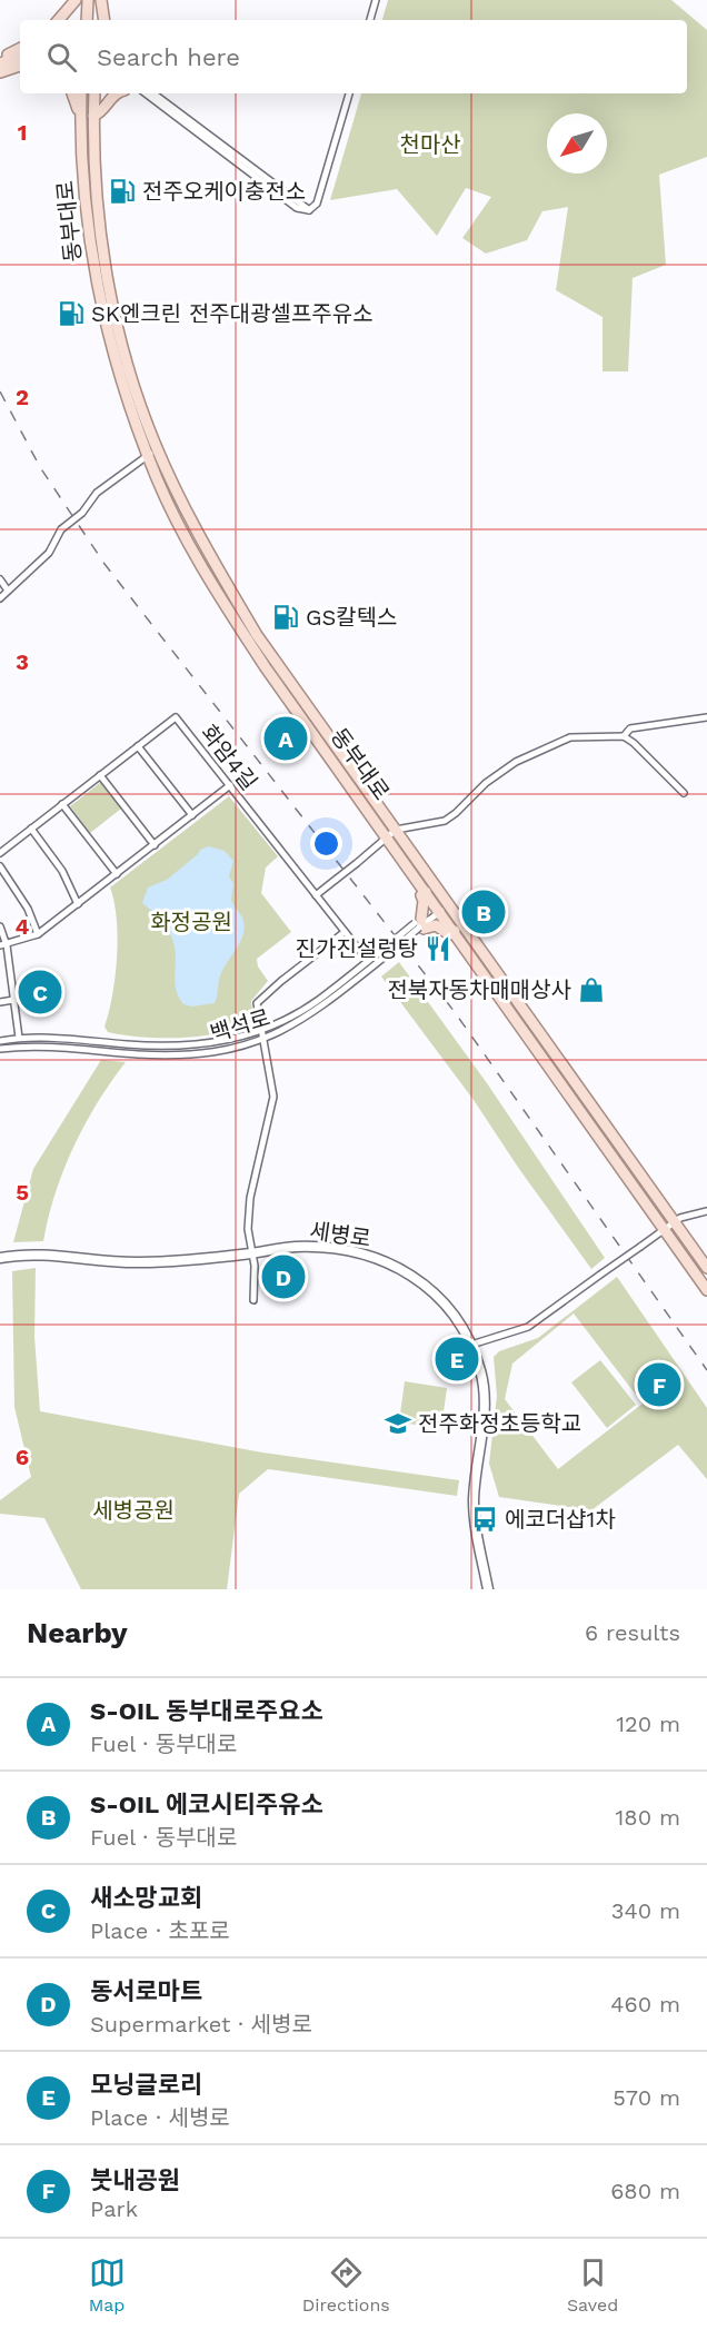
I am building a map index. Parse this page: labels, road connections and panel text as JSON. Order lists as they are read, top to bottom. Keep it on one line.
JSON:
{"streets":{"main road":["동부대로"],"street":["화암4길","백석로","세병로"]},"crossings":[["동부대로","백석로"],["화암4길","백석로"]],"parks":["천마산","화정공원","세병공원"],"places":{"fuel station":["전주오케이충전소","SK엔크린 전주대광셀프주유소","GS칼텍스"],"restaurant":["진가진설렁탕"],"shop":["전북자동차매매상사"],"school or university":["전주화정초등학교"],"bus stop":["에코더샵1차"]},"north":"bottom left","page":{"search":"Search here","pins":["A","B","C","D","E","F"],"heading":["Nearby","6 results"],"list":[{"mark":"A","name":"S-OIL 동부대로주요소","note":"Fuel · 동부대로","value":"120 m"},{"mark":"B","name":"S-OIL 에코시티주유소","note":"Fuel · 동부대로","value":"180 m"},{"mark":"C","name":"새소망교회","note":"Place · 초포로","value":"340 m"},{"mark":"D","name":"동서로마트","note":"Supermarket · 세병로","value":"460 m"},{"mark":"E","name":"모닝글로리","note":"Place · 세병로","value":"570 m"},{"mark":"F","name":"붓내공원","note":"Park","value":"680 m"}],"nav":["Map","Directions","Saved"]},"grid":{"rows":["1","2","3","4","5","6"]}}
